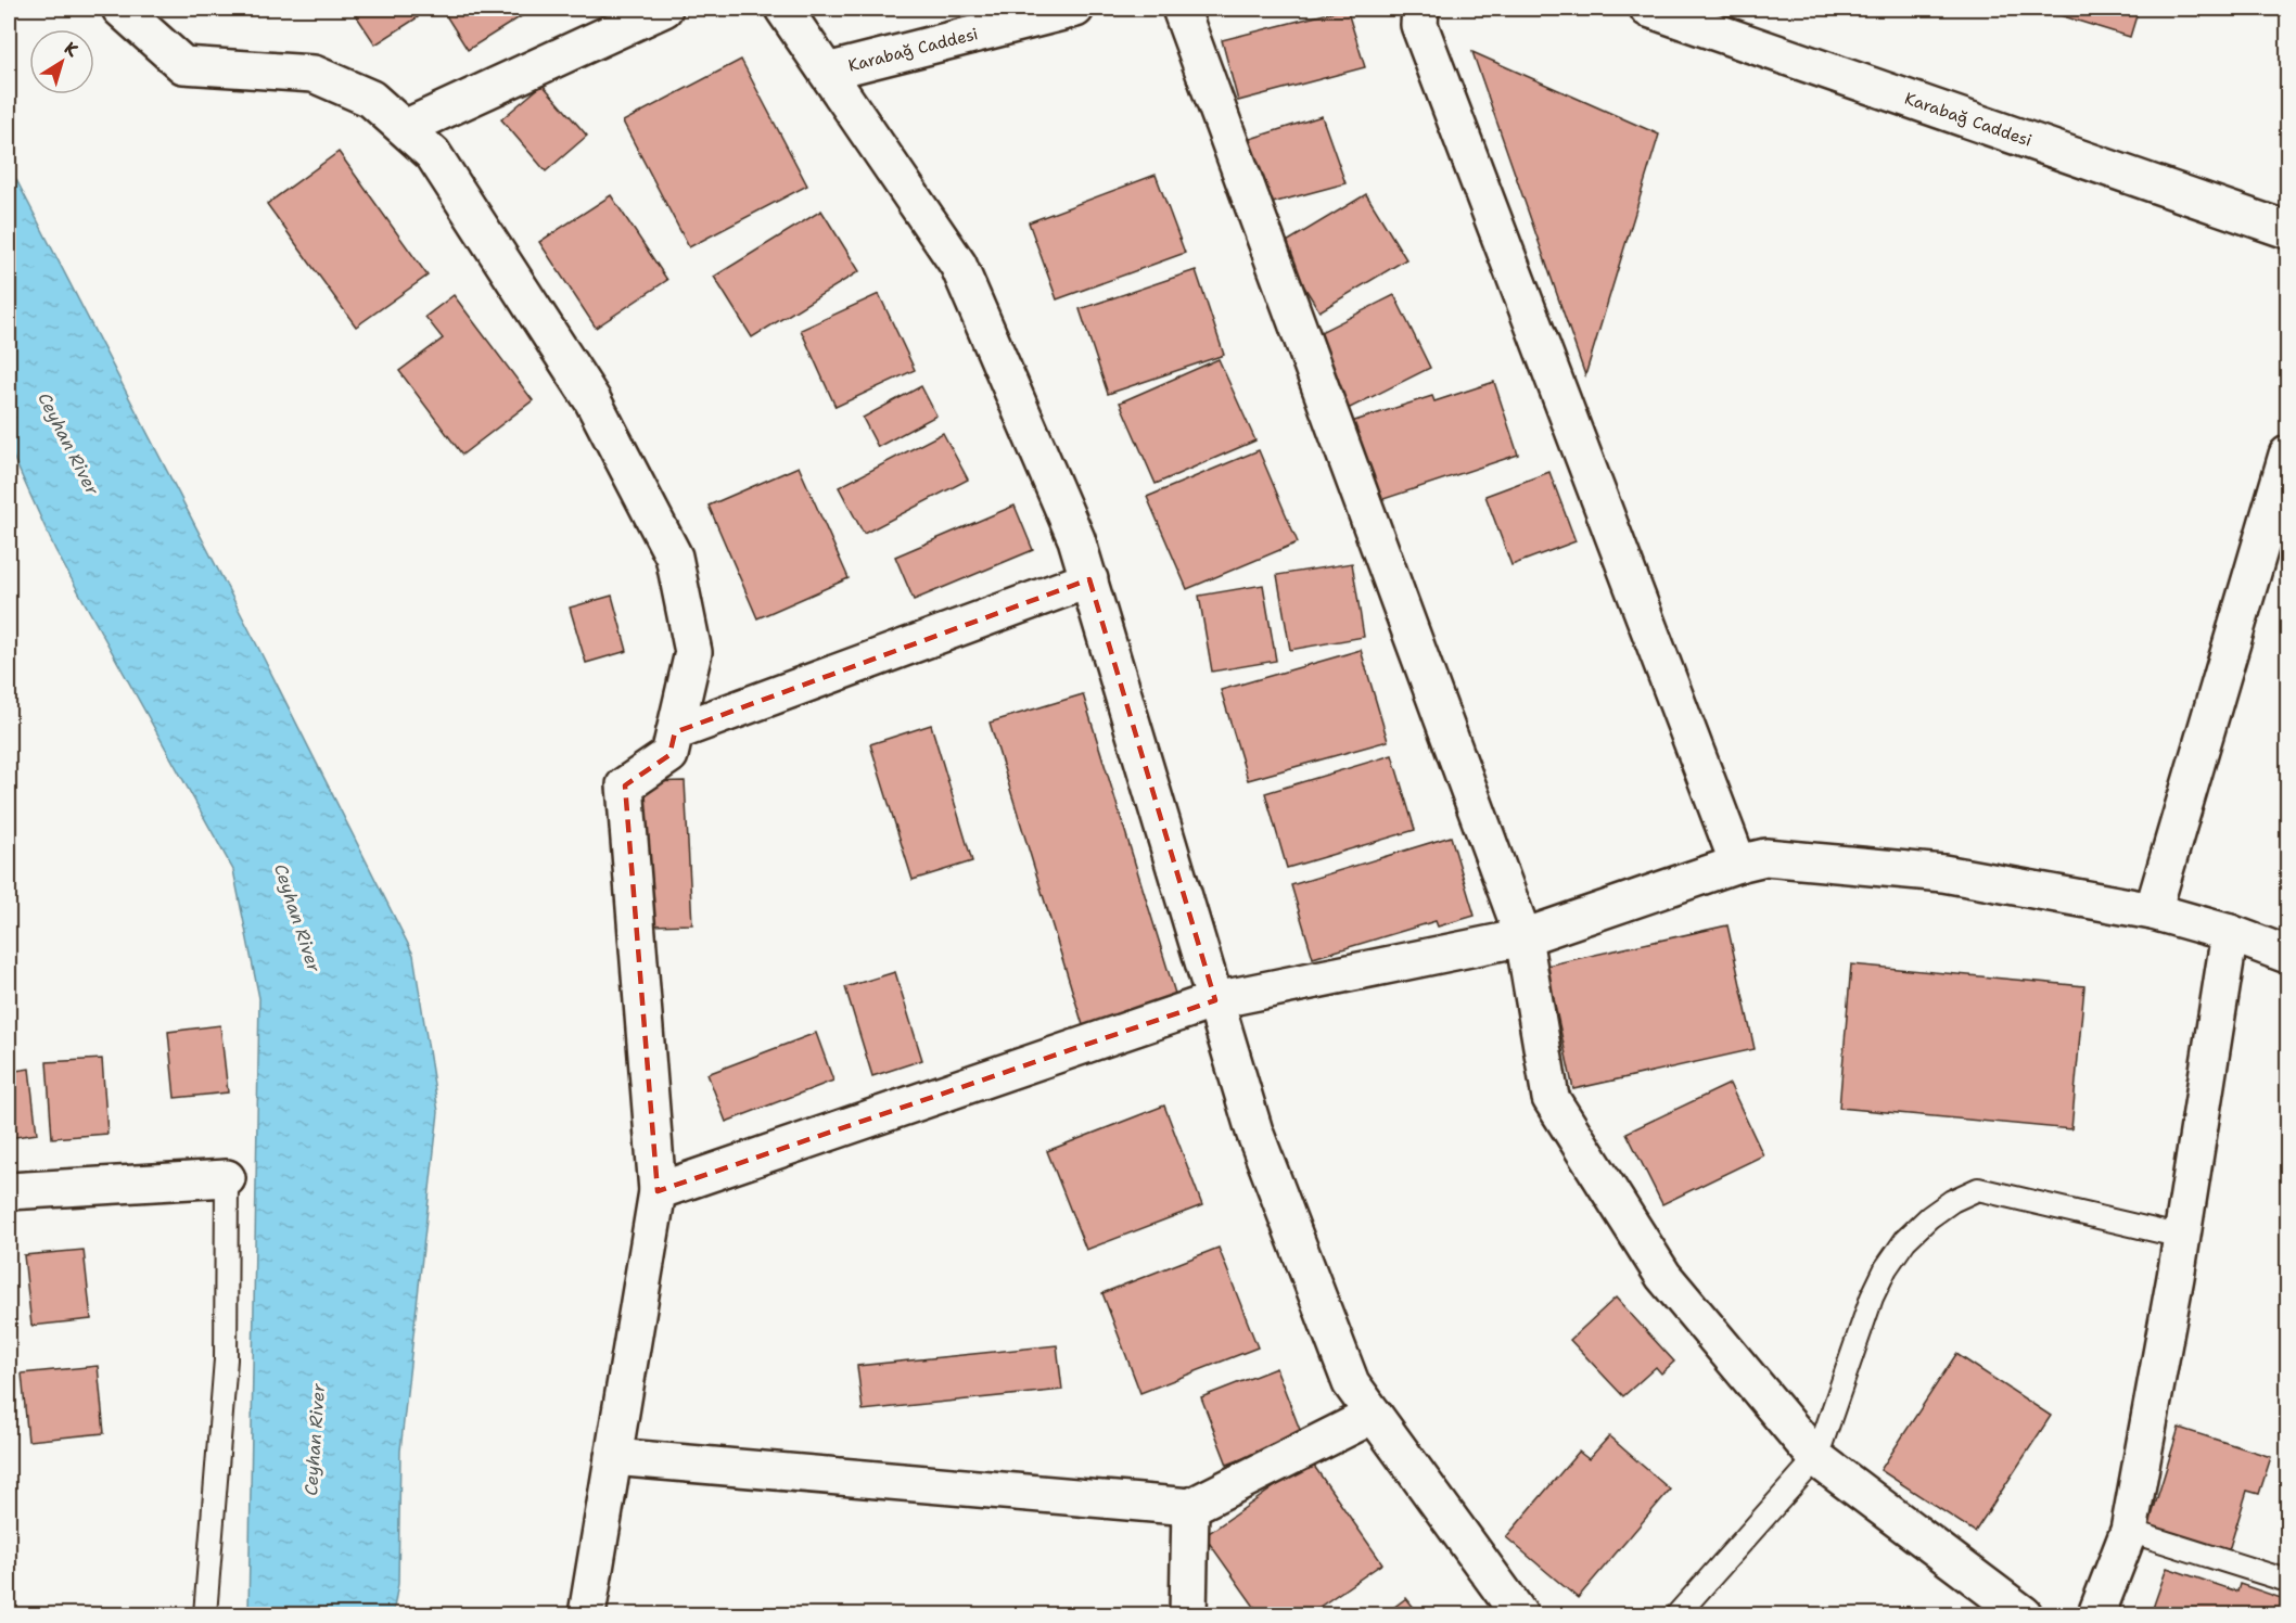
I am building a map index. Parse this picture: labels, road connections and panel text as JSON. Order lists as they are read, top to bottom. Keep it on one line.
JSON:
{"streets":{"street":["Karabağ Caddesi"]},"water":["Ceyhan River"],"north":"top right"}
